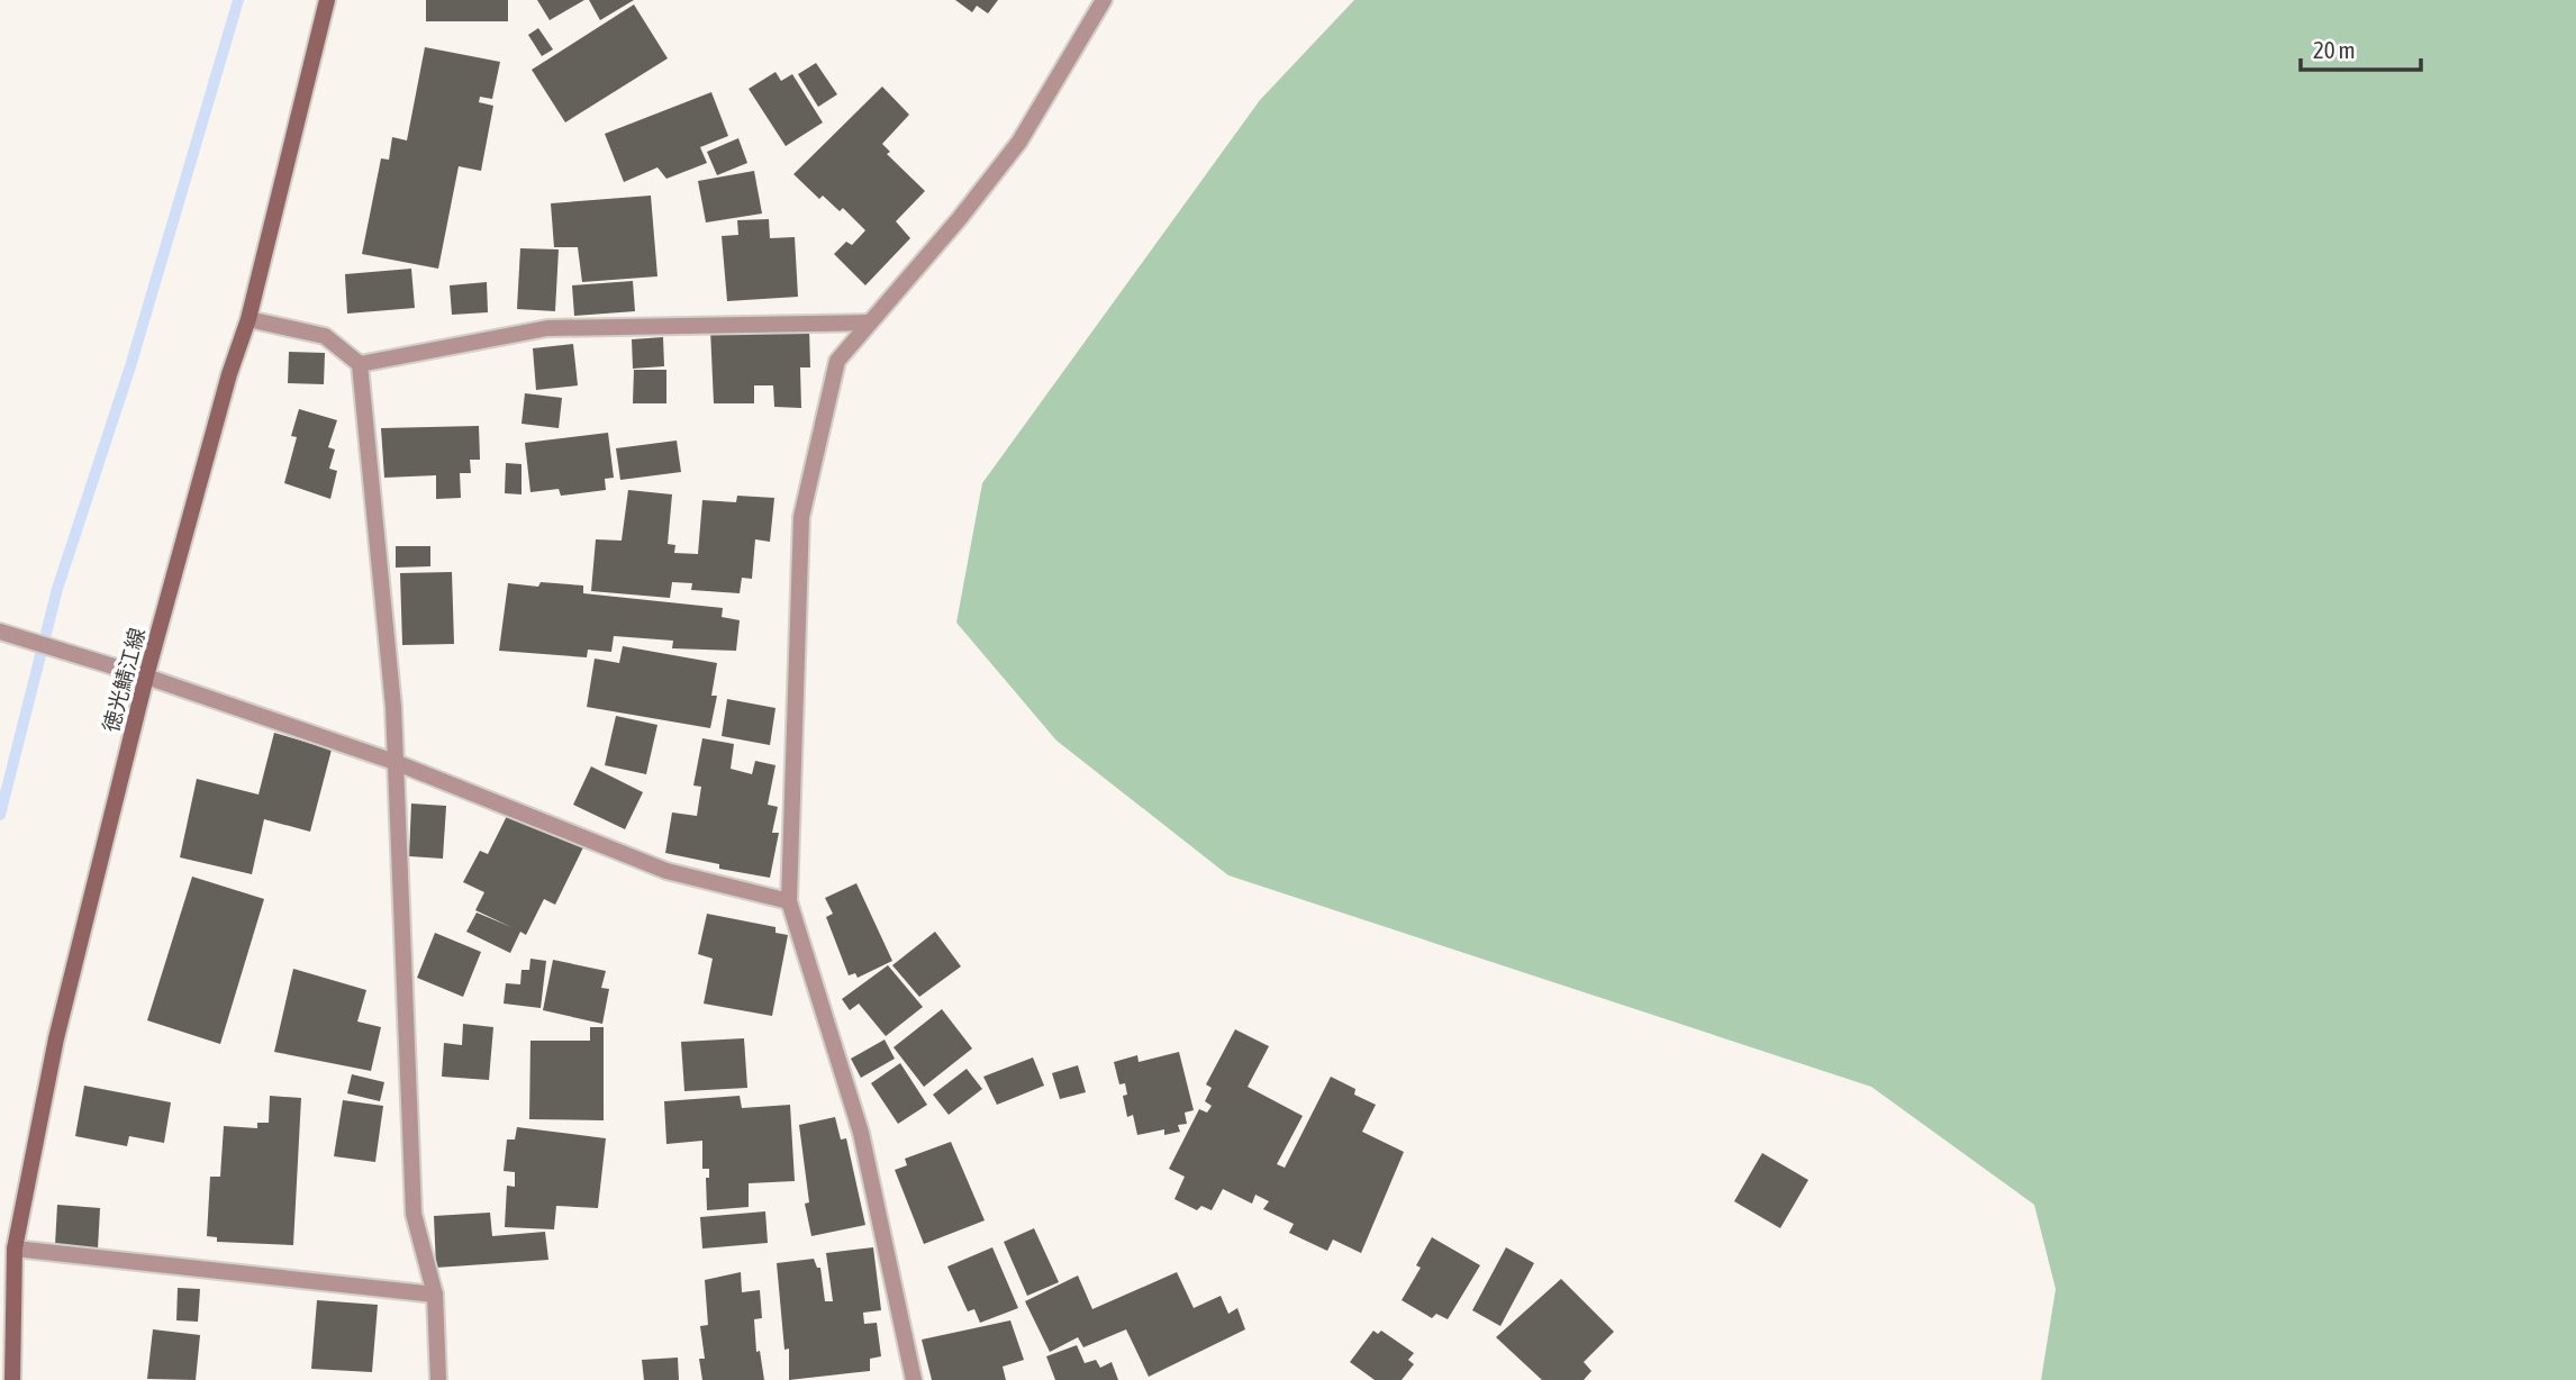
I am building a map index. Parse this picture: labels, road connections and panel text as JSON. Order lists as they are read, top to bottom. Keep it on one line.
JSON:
{"streets":{"main road":["徳光鯖江線"]},"scale_bar":"20 m"}
